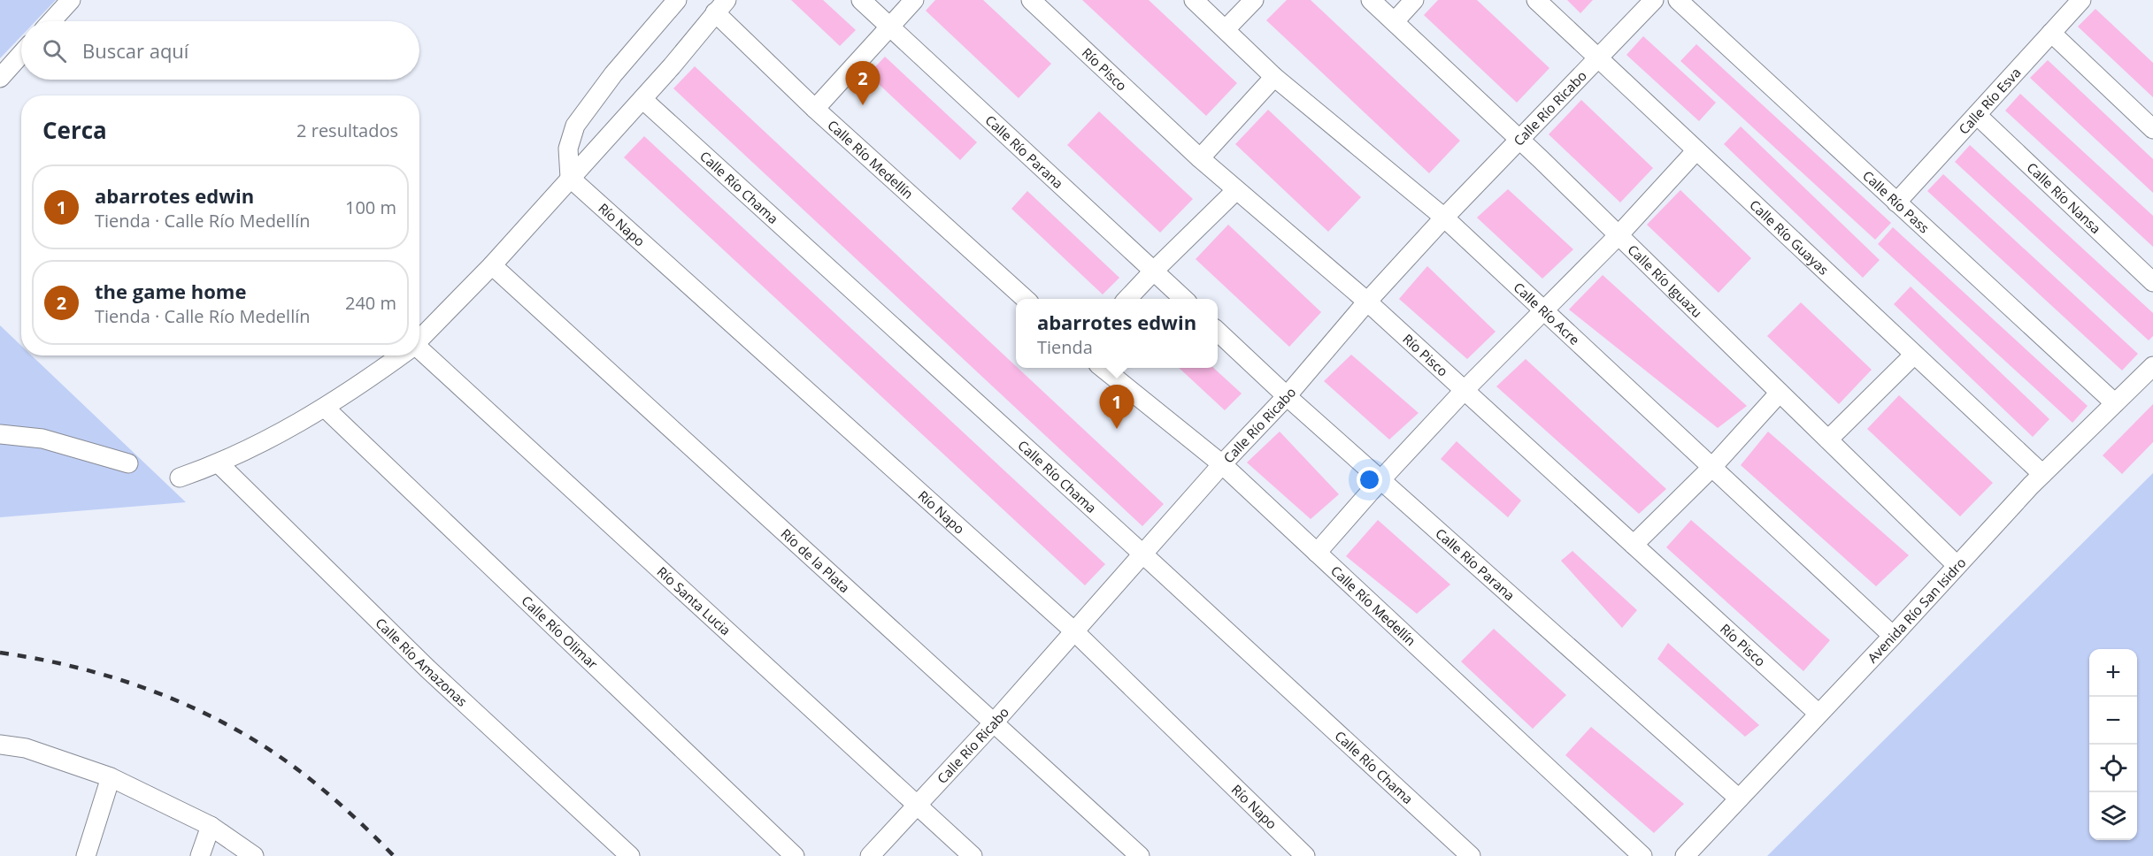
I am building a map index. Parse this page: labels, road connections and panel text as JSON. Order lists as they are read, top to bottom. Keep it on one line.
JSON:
{"streets":{"street":["Río Pisco","Calle Río Esva","Calle Río Ricabo","Calle Río Parana","Calle Río Medellín","Calle Río Chama","Calle Río Nansa","Calle Río Pass","Río Napo","Calle Río Guayas","Calle Río Iguazu","Calle Río Acre","Río de la Plata","Río Santa Lucia","Avenida Río San Isidro","Calle Río Olimar","Calle Río Amazonas"]},"crossings":[["Río Pisco","Calle Río Ricabo"],["Río Pisco","Avenida Río San Isidro"],["Calle Río Esva","Calle Río Nansa"],["Calle Río Esva","Calle Río Pass"],["Calle Río Ricabo","Calle Río Parana"],["Calle Río Ricabo","Calle Río Medellín"],["Calle Río Ricabo","Calle Río Chama"],["Calle Río Ricabo","Río Napo"],["Calle Río Ricabo","Calle Río Guayas"],["Calle Río Ricabo","Calle Río Iguazu"],["Calle Río Ricabo","Calle Río Acre"],["Calle Río Ricabo","Río de la Plata"],["Calle Río Ricabo","Río Santa Lucia"],["Calle Río Parana","Avenida Río San Isidro"],["Calle Río Pass","Avenida Río San Isidro"],["Calle Río Guayas","Avenida Río San Isidro"],["Calle Río Iguazu","Avenida Río San Isidro"],["Calle Río Acre","Avenida Río San Isidro"]],"page":{"search":"Buscar aquí","pins":["2","1"],"heading":["Cerca","2 resultados"],"list":[{"mark":"1","name":"abarrotes edwin","note":"Tienda · Calle Río Medellín","value":"100 m"},{"mark":"2","name":"the game home","note":"Tienda · Calle Río Medellín","value":"240 m"}],"popup":["abarrotes edwin","Tienda"],"map_buttons":["+","−"]}}
